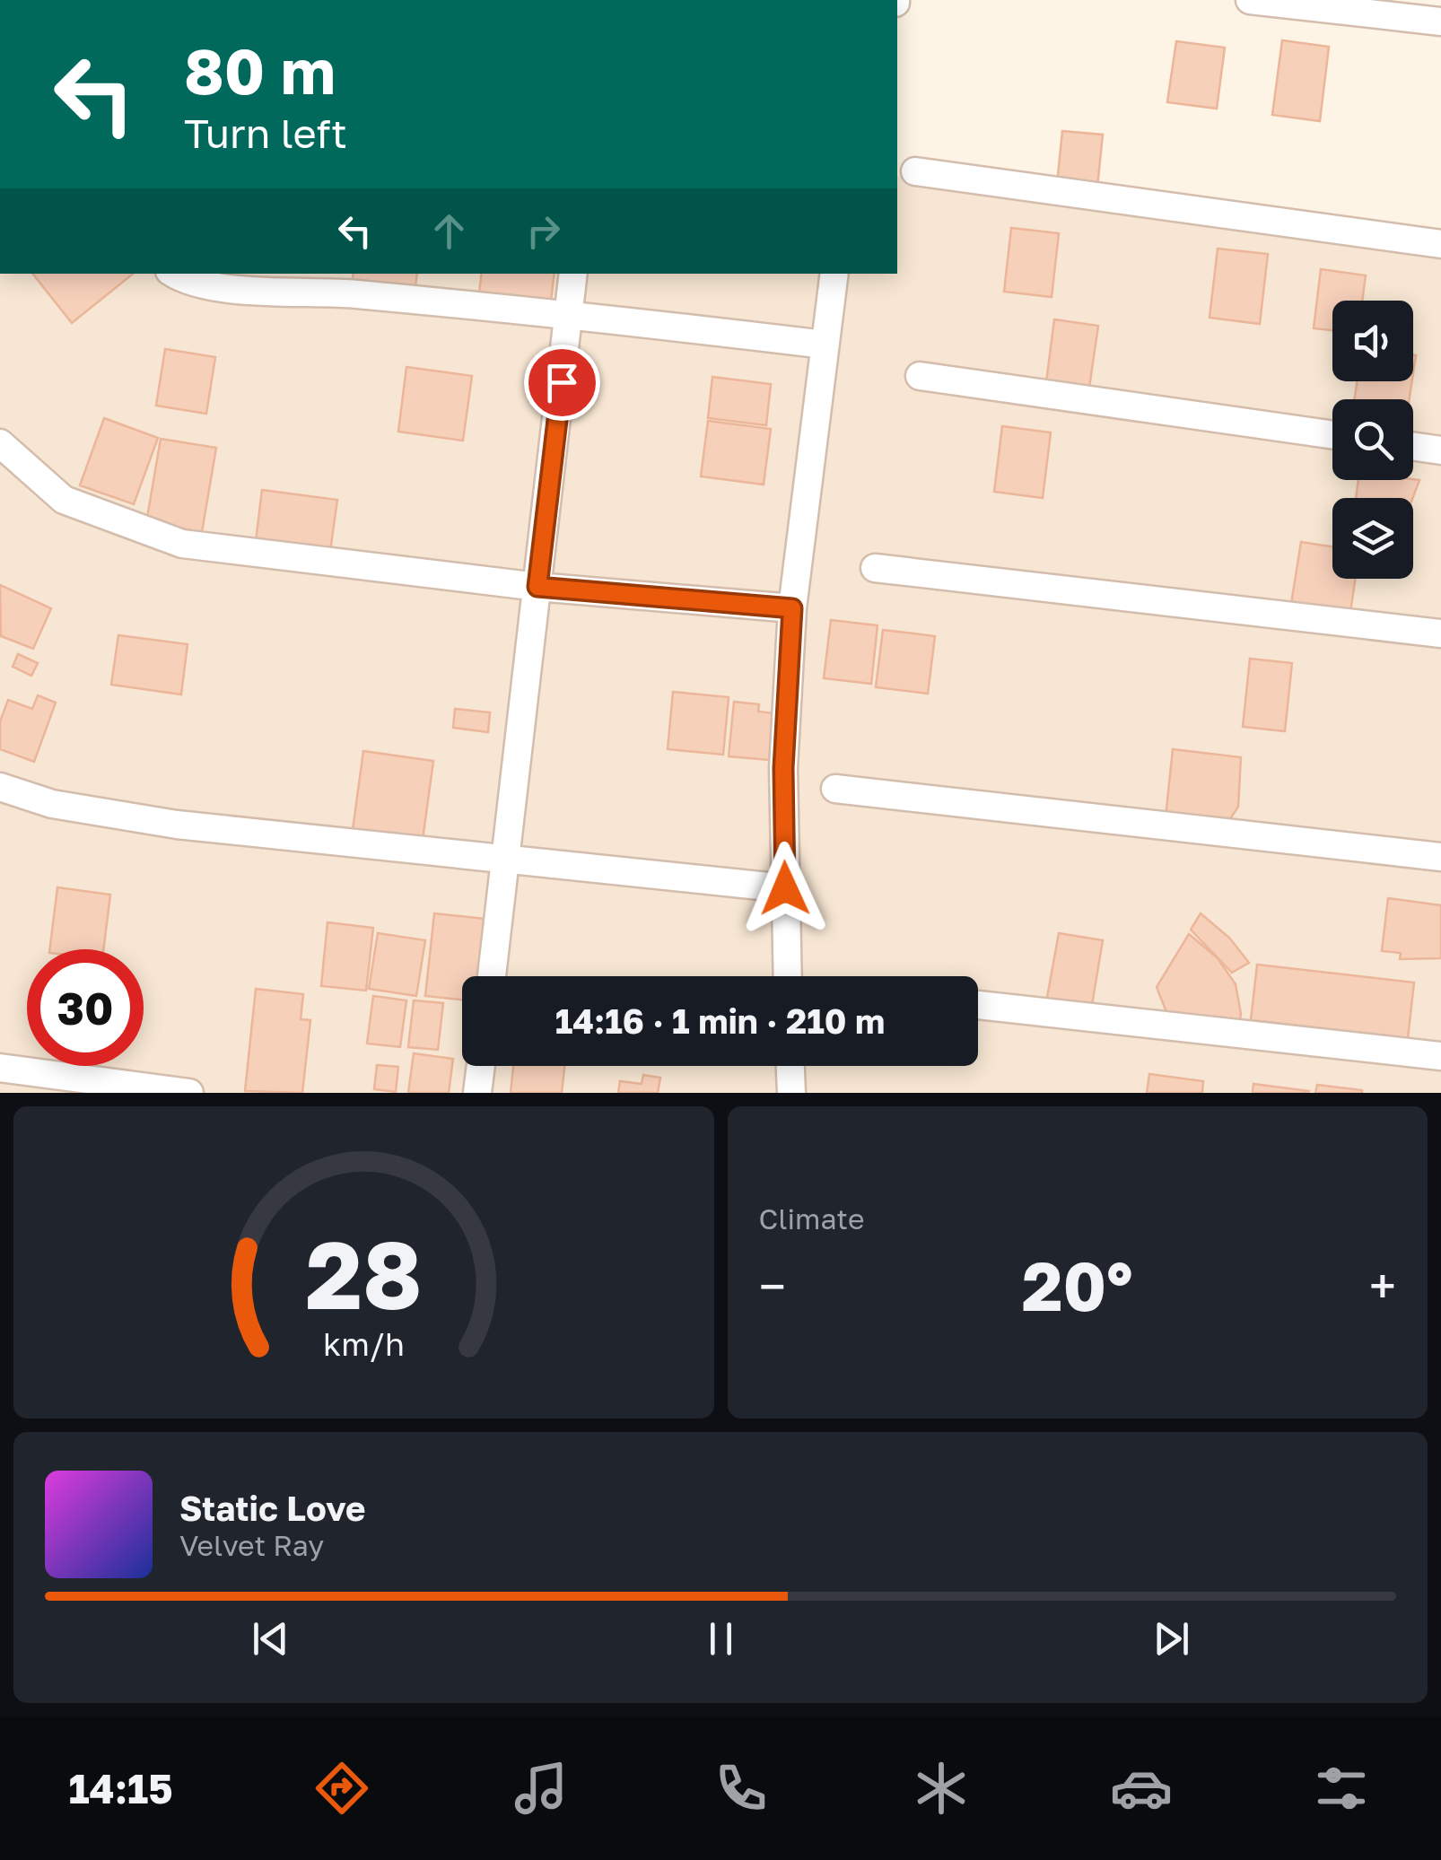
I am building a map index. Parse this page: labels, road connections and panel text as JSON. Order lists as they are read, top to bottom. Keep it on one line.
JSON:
{"page":{"turn":["80 m","Turn left"],"limit":"30","trip":"14:16 · 1 min · 210 m","tile":"Climate","heat":["−","20°","+"],"song":["Static Love","Velvet Ray"],"tabs":"14:15","gauge":["28","km/h"]}}
